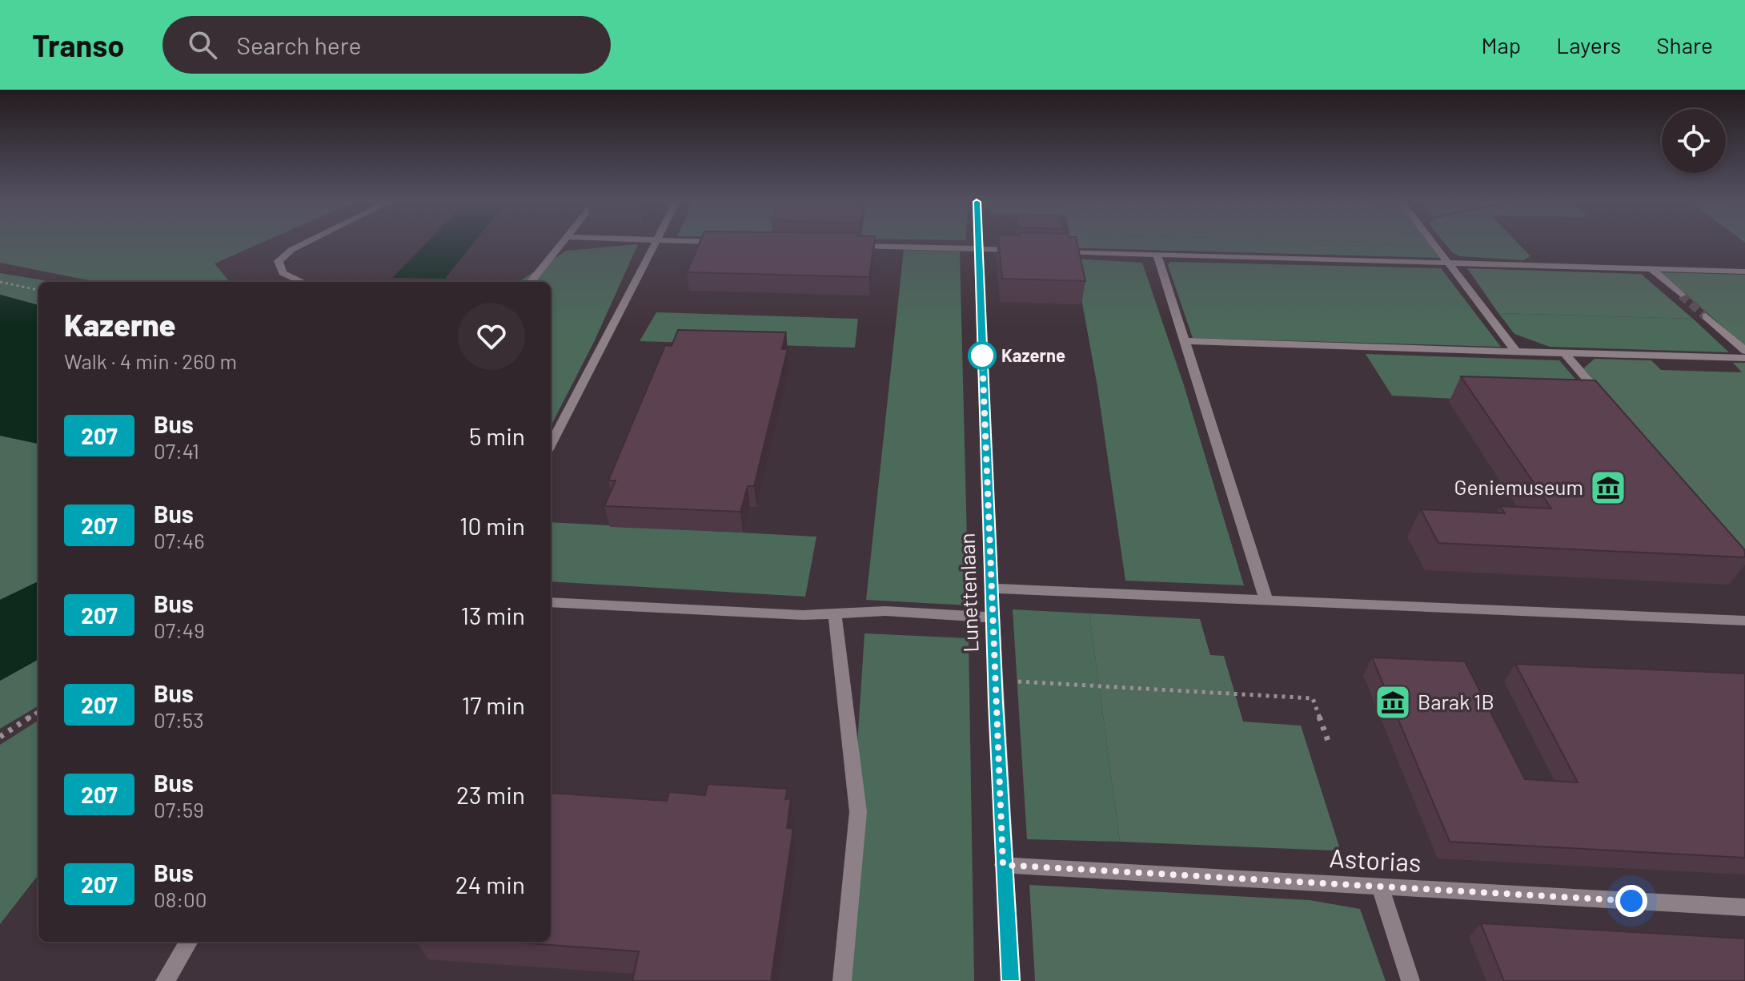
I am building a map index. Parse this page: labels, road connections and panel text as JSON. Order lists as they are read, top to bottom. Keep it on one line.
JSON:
{"streets":{"street":["Lunettenlaan","Astorias"]},"crossings":[["Lunettenlaan","Astorias"]],"places":{"other":["Kazerne"],"museum":["Geniemuseum","Barak 1B"]},"lines":["bus line 207"],"page":{"header":"Transo","search":"Search here","nav":["Map","Layers","Share"],"heading":["Kazerne","Walk · 4 min · 260 m"],"list":[{"mark":"207","name":"Bus","note":"07:41","value":"5 min"},{"mark":"207","name":"Bus","note":"07:46","value":"10 min"},{"mark":"207","name":"Bus","note":"07:49","value":"13 min"},{"mark":"207","name":"Bus","note":"07:53","value":"17 min"},{"mark":"207","name":"Bus","note":"07:59","value":"23 min"},{"mark":"207","name":"Bus","note":"08:00","value":"24 min"}]}}
